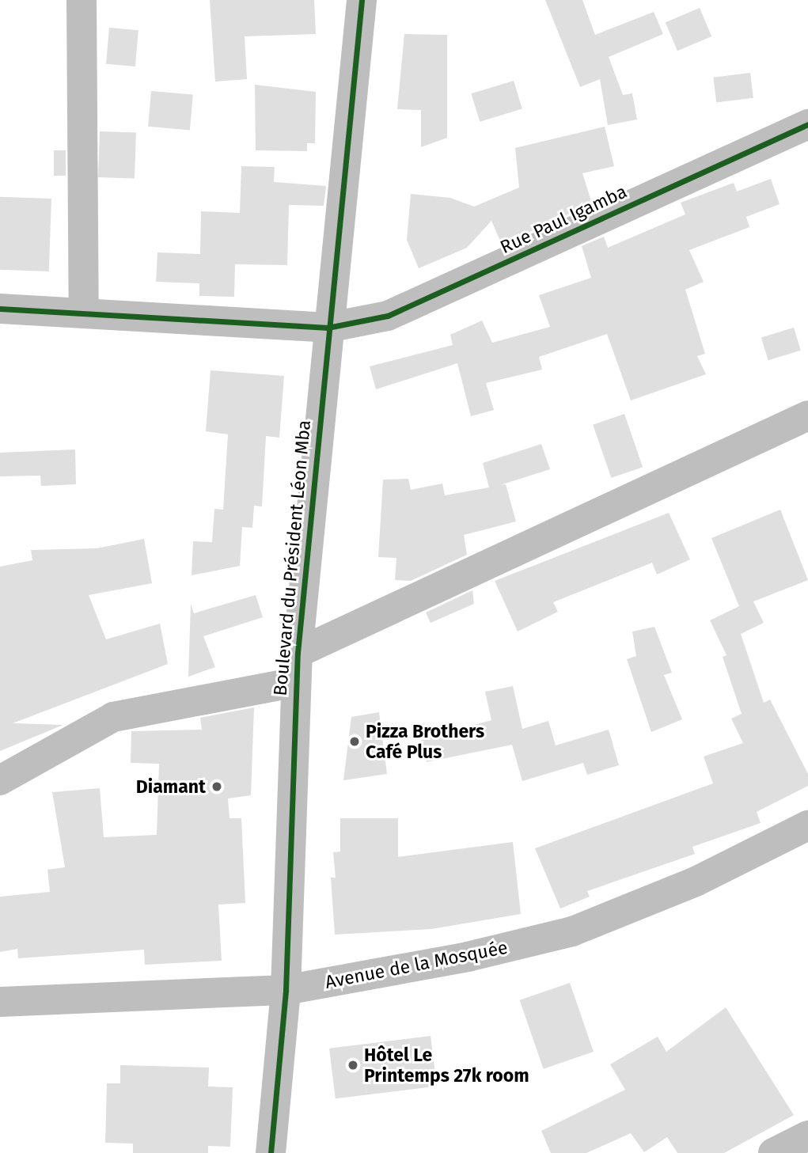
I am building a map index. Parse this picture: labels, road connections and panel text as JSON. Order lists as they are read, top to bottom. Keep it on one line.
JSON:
{"streets":{"street":["Rue Paul Igamba","Boulevard du Président Léon Mba","Avenue de la Mosquée"]},"crossings":[["Rue Paul Igamba","Boulevard du Président Léon Mba"],["Boulevard du Président Léon Mba","Avenue de la Mosquée"]],"places":["Pizza Brothers Café Plus","Diamant","Hôtel Le Printemps 27k room"]}
